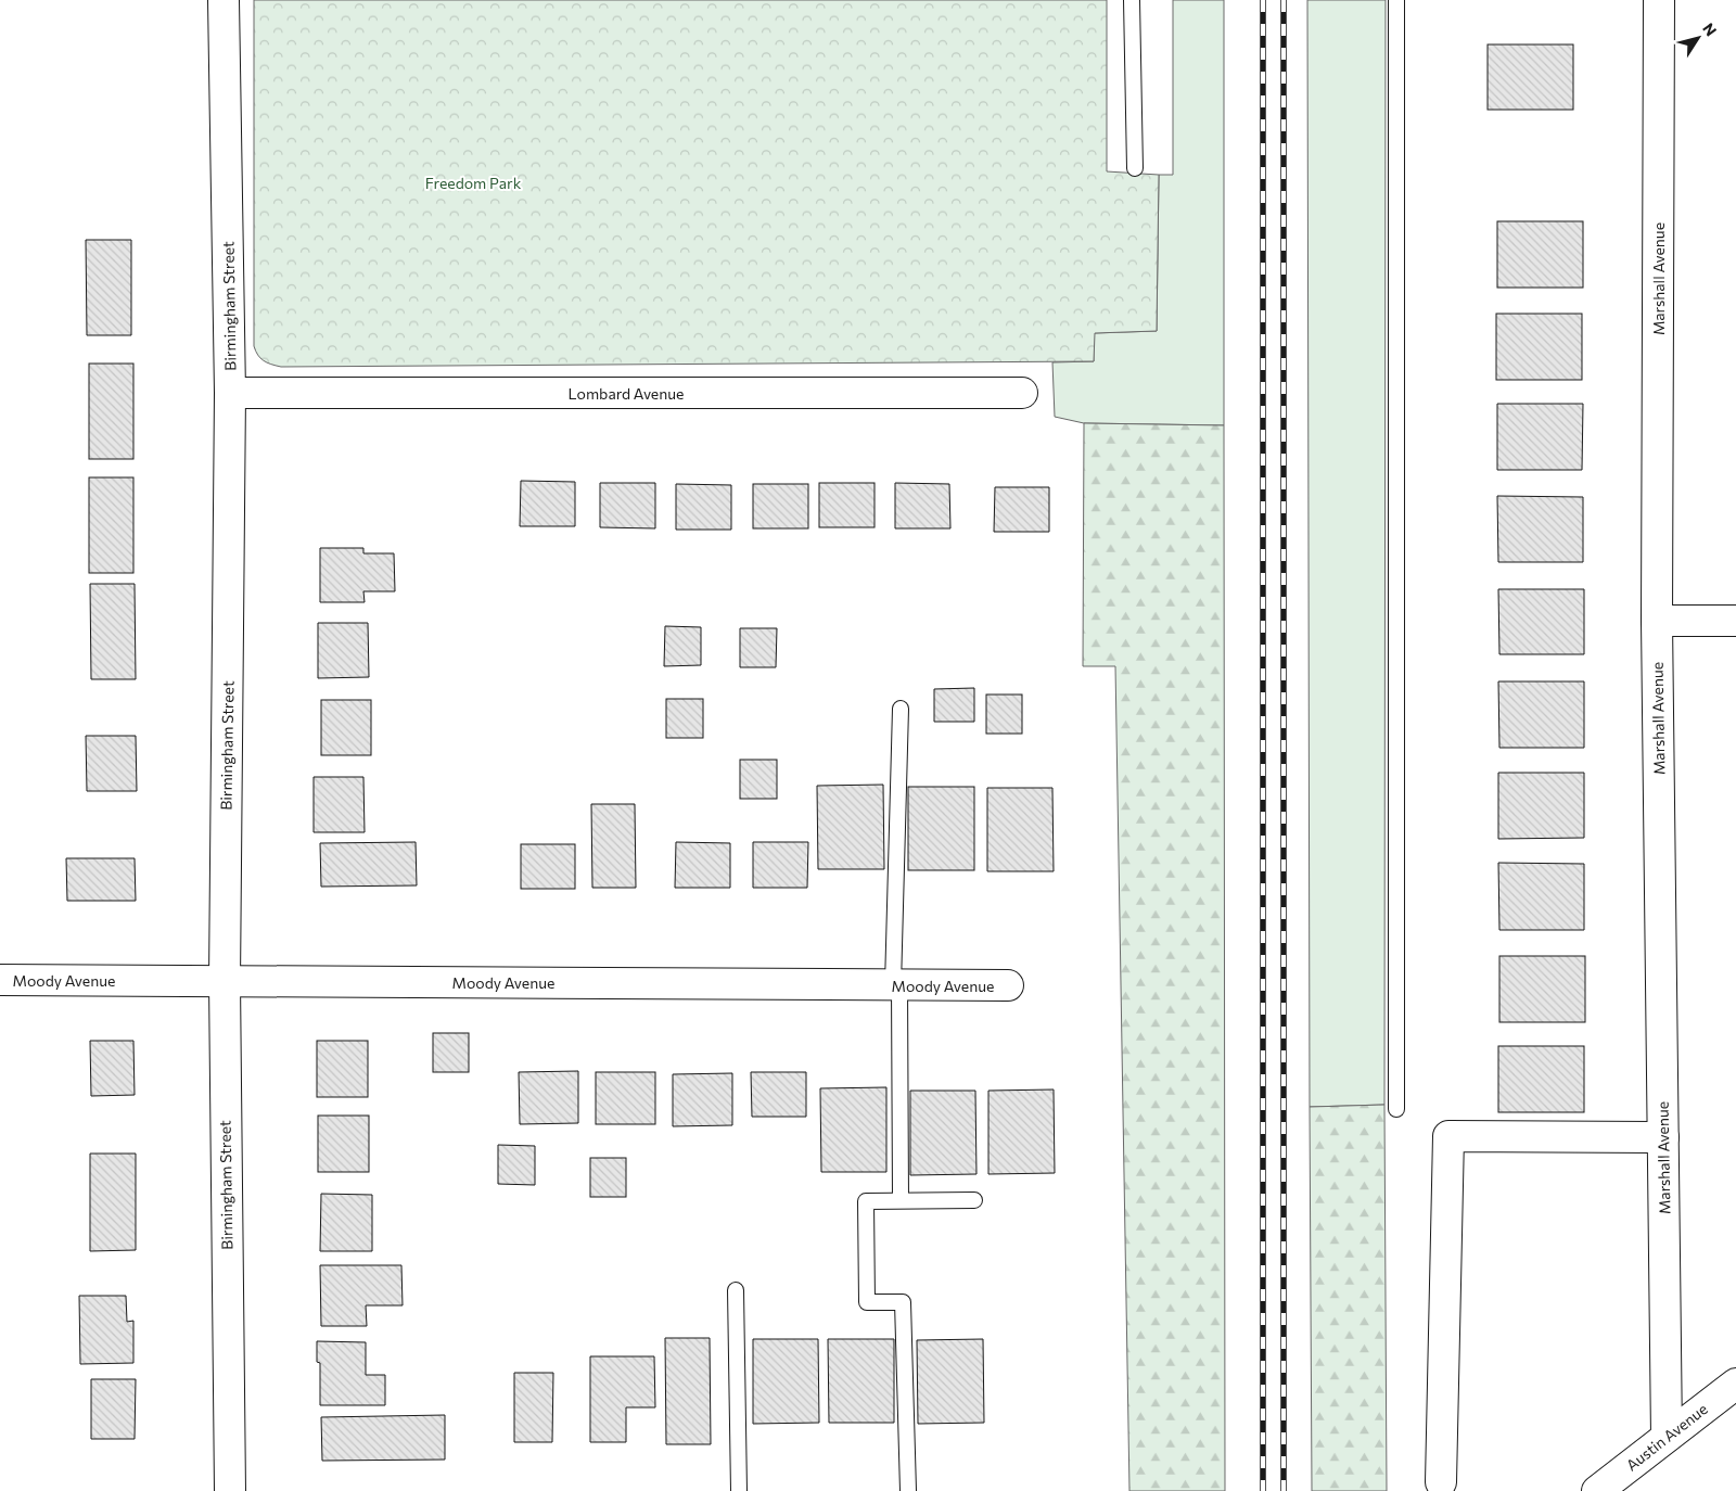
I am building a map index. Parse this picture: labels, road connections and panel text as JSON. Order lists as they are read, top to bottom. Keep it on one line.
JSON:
{"streets":{"street":["Marshall Avenue","Birmingham Street","Lombard Avenue","Moody Avenue","Austin Avenue"]},"crossings":[["Marshall Avenue","Austin Avenue"],["Birmingham Street","Lombard Avenue"],["Birmingham Street","Moody Avenue"]],"parks":["Freedom Park"],"north":"top right"}
